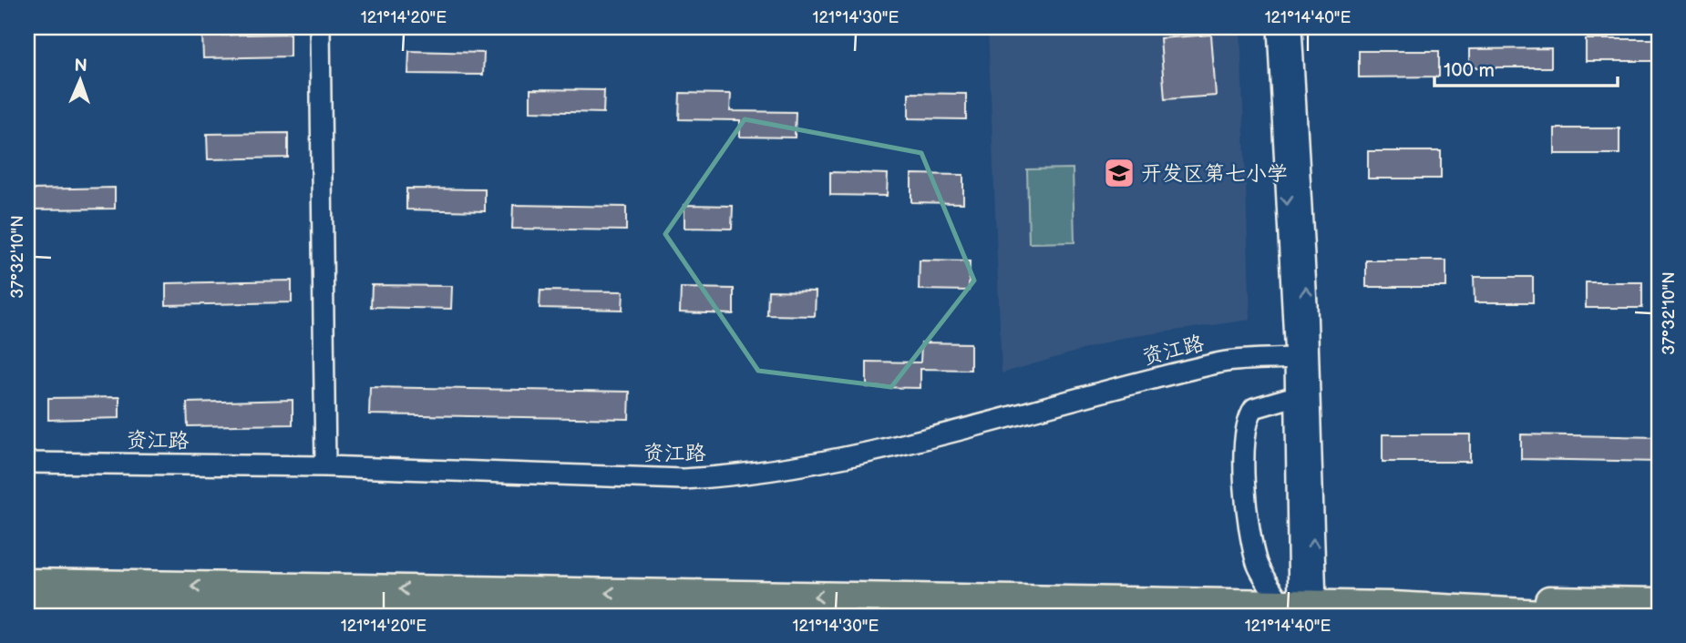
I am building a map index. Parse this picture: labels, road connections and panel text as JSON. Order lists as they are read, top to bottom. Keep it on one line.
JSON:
{"streets":{"street":["资江路"]},"places":{"school or university":["开发区第七小学"]},"scale_bar":"100 m","north":"top","coordinates":["121°14'20\"E","121°14'30\"E","121°14'40\"E","37°32'10\"N"]}
